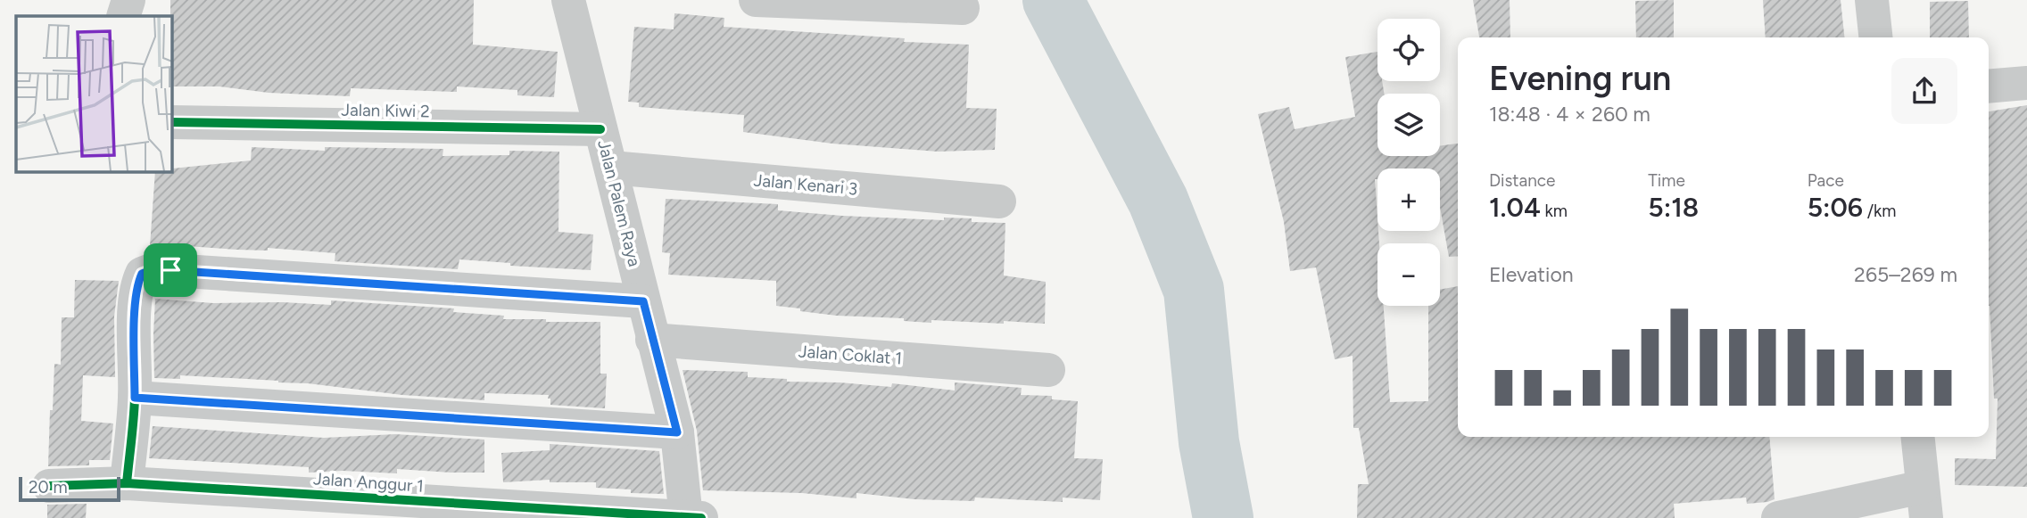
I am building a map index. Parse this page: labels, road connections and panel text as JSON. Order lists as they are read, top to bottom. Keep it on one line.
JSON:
{"streets":{"street":["Jalan Kiwi 2","Jalan Kenari 3","Jalan Palem Raya","Jalan Coklat 1","Jalan Anggur 1"]},"crossings":[["Jalan Kiwi 2","Jalan Palem Raya"],["Jalan Kenari 3","Jalan Palem Raya"],["Jalan Palem Raya","Jalan Coklat 1"],["Jalan Palem Raya","Jalan Anggur 1"]],"scale_bar":"20 m","page":{"map_buttons":["+","−"],"heading":["Evening run","18:48 · 4 × 260 m"],"stats":[["Distance","1.04 km"],["Time","5:18"],["Pace","5:06 /km"]],"chart":["Elevation","265–269 m"],"scale":"20 m"}}
